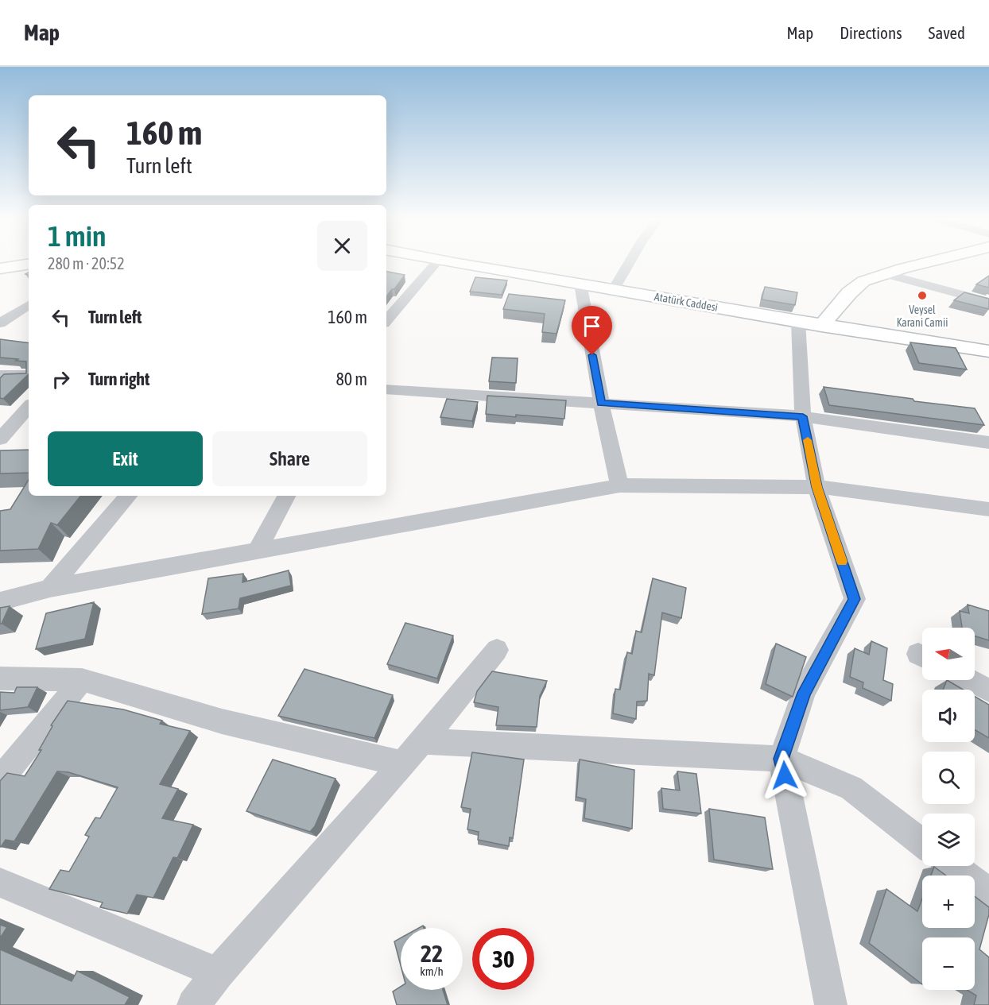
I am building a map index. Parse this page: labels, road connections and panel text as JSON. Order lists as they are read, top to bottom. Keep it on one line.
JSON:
{"streets":{"street":["Atatürk Caddesi"]},"places":["Veysel Karani Camii"],"north":"left","page":{"header":"Map","nav":["Map","Directions","Saved"],"turn":["160 m","Turn left"],"heading":["1 min","280 m · 20:52"],"list":[{"name":"Turn left","value":"160 m"},{"name":"Turn right","value":"80 m"}],"buttons":["Exit","Share"],"map_buttons":["+","−"],"speed":"22 km/h","limit":"30"}}
